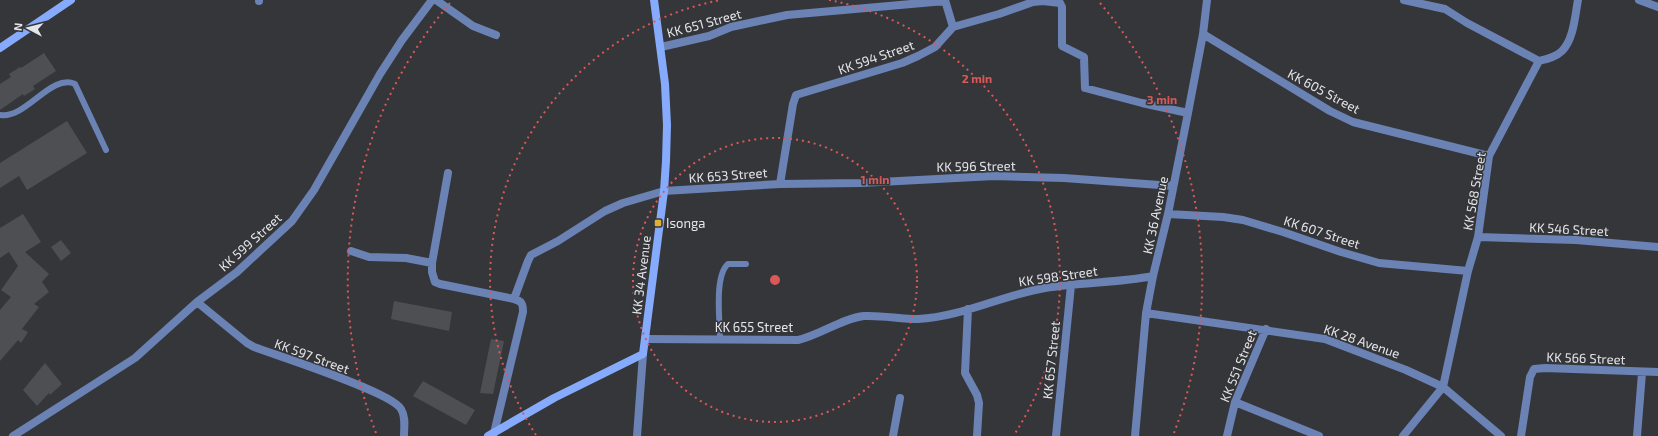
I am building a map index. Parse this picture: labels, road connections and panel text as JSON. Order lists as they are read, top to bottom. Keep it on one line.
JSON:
{"streets":{"main road":["KK 34 Avenue"],"street":["KK 651 Street","KK 594 Street","KK 605 Street","KK 596 Street","KK 653 Street","KK 568 Street","KK 36 Avenue","KK 546 Street","KK 607 Street","KK 599 Street","KK 598 Street","KK 655 Street","KK 28 Avenue","KK 597 Street","KK 566 Street","KK 657 Street","KK 551 Street"]},"crossings":[["KK 651 Street","KK 34 Avenue"],["KK 594 Street","KK 653 Street"],["KK 605 Street","KK 568 Street"],["KK 605 Street","KK 36 Avenue"],["KK 596 Street","KK 653 Street"],["KK 596 Street","KK 36 Avenue"],["KK 653 Street","KK 34 Avenue"],["KK 568 Street","KK 546 Street"],["KK 568 Street","KK 607 Street"],["KK 568 Street","KK 28 Avenue"],["KK 36 Avenue","KK 607 Street"],["KK 36 Avenue","KK 598 Street"],["KK 36 Avenue","KK 28 Avenue"],["KK 599 Street","KK 597 Street"],["KK 34 Avenue","KK 655 Street"],["KK 598 Street","KK 655 Street"],["KK 598 Street","KK 657 Street"],["KK 28 Avenue","KK 551 Street"]],"places":{"transit":["Isonga"]},"north":"left","rings":["2 min","3 min","1 min"]}
